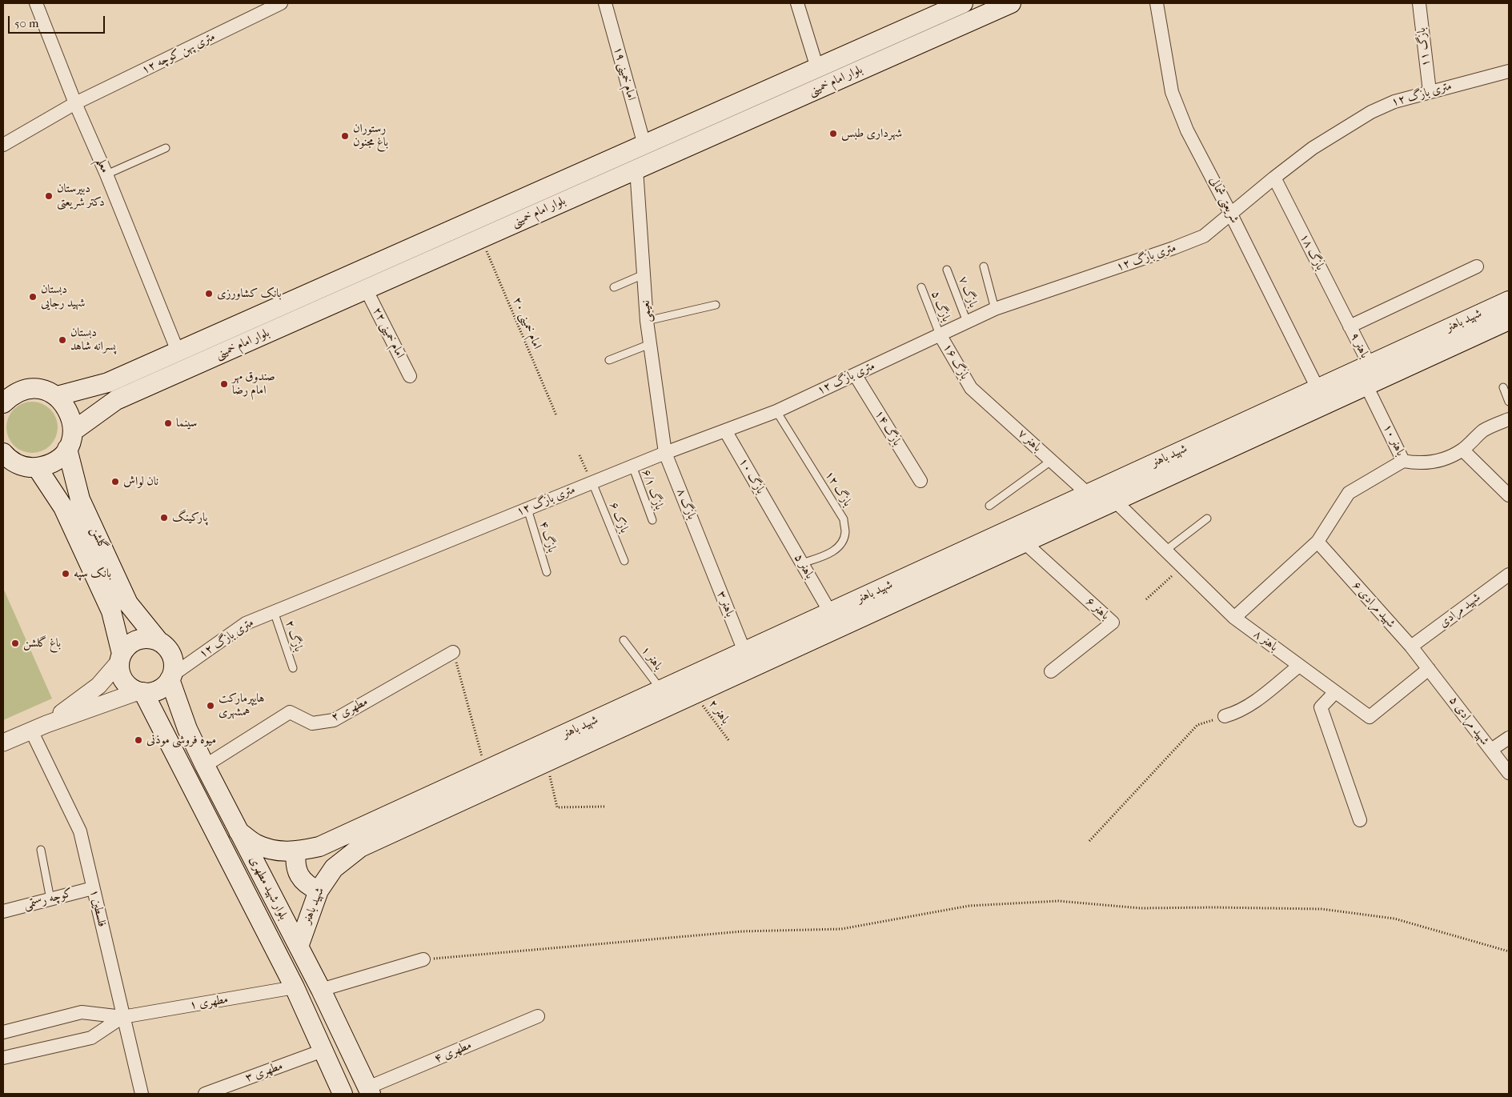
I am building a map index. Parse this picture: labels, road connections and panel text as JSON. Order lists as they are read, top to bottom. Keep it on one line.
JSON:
{"streets":{"main road":["بلوار امام خمینی","شهید باهنر","گلشن","بلوار شهید مطهری"],"street":["بازگ ۱۱","۱۲ متری پهن کوچه","امام خمینی ۱۹","۱۲ متری بازگ","معلم","شریعتی شمالی","بازگ ۱۸","نعیمی","امام خمینی ۲۲","باهنر ۹","بازگ ۱۶","بازگ ۱۴","باهنر ۱۰","باهنر ۷","بازگ ۱۰","بازگ ۸","باهنر ۵","باهنر ۳","شهید مرادی ۶","باهنر ۶","شهید مرادی","باهنر ۸","مطهری ۲","شهید مرادی ۵","کوچه رستمی","فلسطین ۱","مطهری ۱","مطهری ۴","مطهری ۳"],"lane":["بازگ ۷","بازگ ۵","بازگ ۱۲","بازگ ۶/۱","بازک ۶","بازگ ۴","بازگ ۲","باهنر ۱"],"path":["امام خمینی ۲۰","باهنر ۲"]},"crossings":[["بازگ ۱۱","۱۲ متری بازگ"],["۱۲ متری پهن کوچه","معلم"],["امام خمینی ۱۹","بلوار امام خمینی"],["بلوار امام خمینی","معلم"],["بلوار امام خمینی","نعیمی"],["بلوار امام خمینی","امام خمینی ۲۰"],["بلوار امام خمینی","امام خمینی ۲۲"],["بلوار امام خمینی","گلشن"],["۱۲ متری بازگ","شریعتی شمالی"],["۱۲ متری بازگ","بازگ ۱۸"],["۱۲ متری بازگ","بازگ ۷"],["۱۲ متری بازگ","بازگ ۵"],["۱۲ متری بازگ","نعیمی"],["۱۲ متری بازگ","بازگ ۱۶"],["۱۲ متری بازگ","بازگ ۱۴"],["۱۲ متری بازگ","بازگ ۱۰"],["۱۲ متری بازگ","بازگ ۱۲"],["۱۲ متری بازگ","بازگ ۶/۱"],["۱۲ متری بازگ","بازگ ۸"],["۱۲ متری بازگ","بازک ۶"],["۱۲ متری بازگ","بازگ ۴"],["۱۲ متری بازگ","گلشن"],["۱۲ متری بازگ","بازگ ۲"],["۱۲ متری بازگ","بلوار شهید مطهری"],["شریعتی شمالی","شهید باهنر"],["بازگ ۱۸","باهنر ۹"],["بازگ ۵","بازگ ۱۶"],["نعیمی","بازگ ۸"],["شهید باهنر","باهنر ۹"],["شهید باهنر","باهنر ۱۰"],["شهید باهنر","باهنر ۷"],["شهید باهنر","باهنر ۵"],["شهید باهنر","باهنر ۳"],["شهید باهنر","باهنر ۶"],["شهید باهنر","باهنر ۸"],["شهید باهنر","باهنر ۱"],["شهید باهنر","باهنر ۲"],["شهید باهنر","بلوار شهید مطهری"],["بازگ ۱۶","باهنر ۷"],["بازگ ۱۰","باهنر ۵"],["بازگ ۱۲","باهنر ۵"],["بازگ ۸","باهنر ۳"],["گلشن","بلوار شهید مطهری"],["شهید مرادی ۶","شهید مرادی"],["شهید مرادی ۶","باهنر ۸"],["شهید مرادی ۶","شهید مرادی ۵"],["باهنر ۸","شهید مرادی ۵"],["مطهری ۲","بلوار شهید مطهری"],["بلوار شهید مطهری","مطهری ۱"],["بلوار شهید مطهری","مطهری ۴"],["بلوار شهید مطهری","مطهری ۳"],["کوچه رستمی","فلسطین ۱"],["فلسطین ۱","مطهری ۱"]],"places":["شهرداری طبس","رستوران باغ مجنون","دبیرستان دکتر شریعتی","بانک کشاورزی","دبستان شهید رجایی","دبستان پسرانه شاهد","صندوق مهر امام رضا","سینما","نان لواش","پارکینگ","بانک سپه","باغ گلشن","هايپرماركت همشهری","میوه فروشی موذنی"],"scale_bar":"50 m"}
